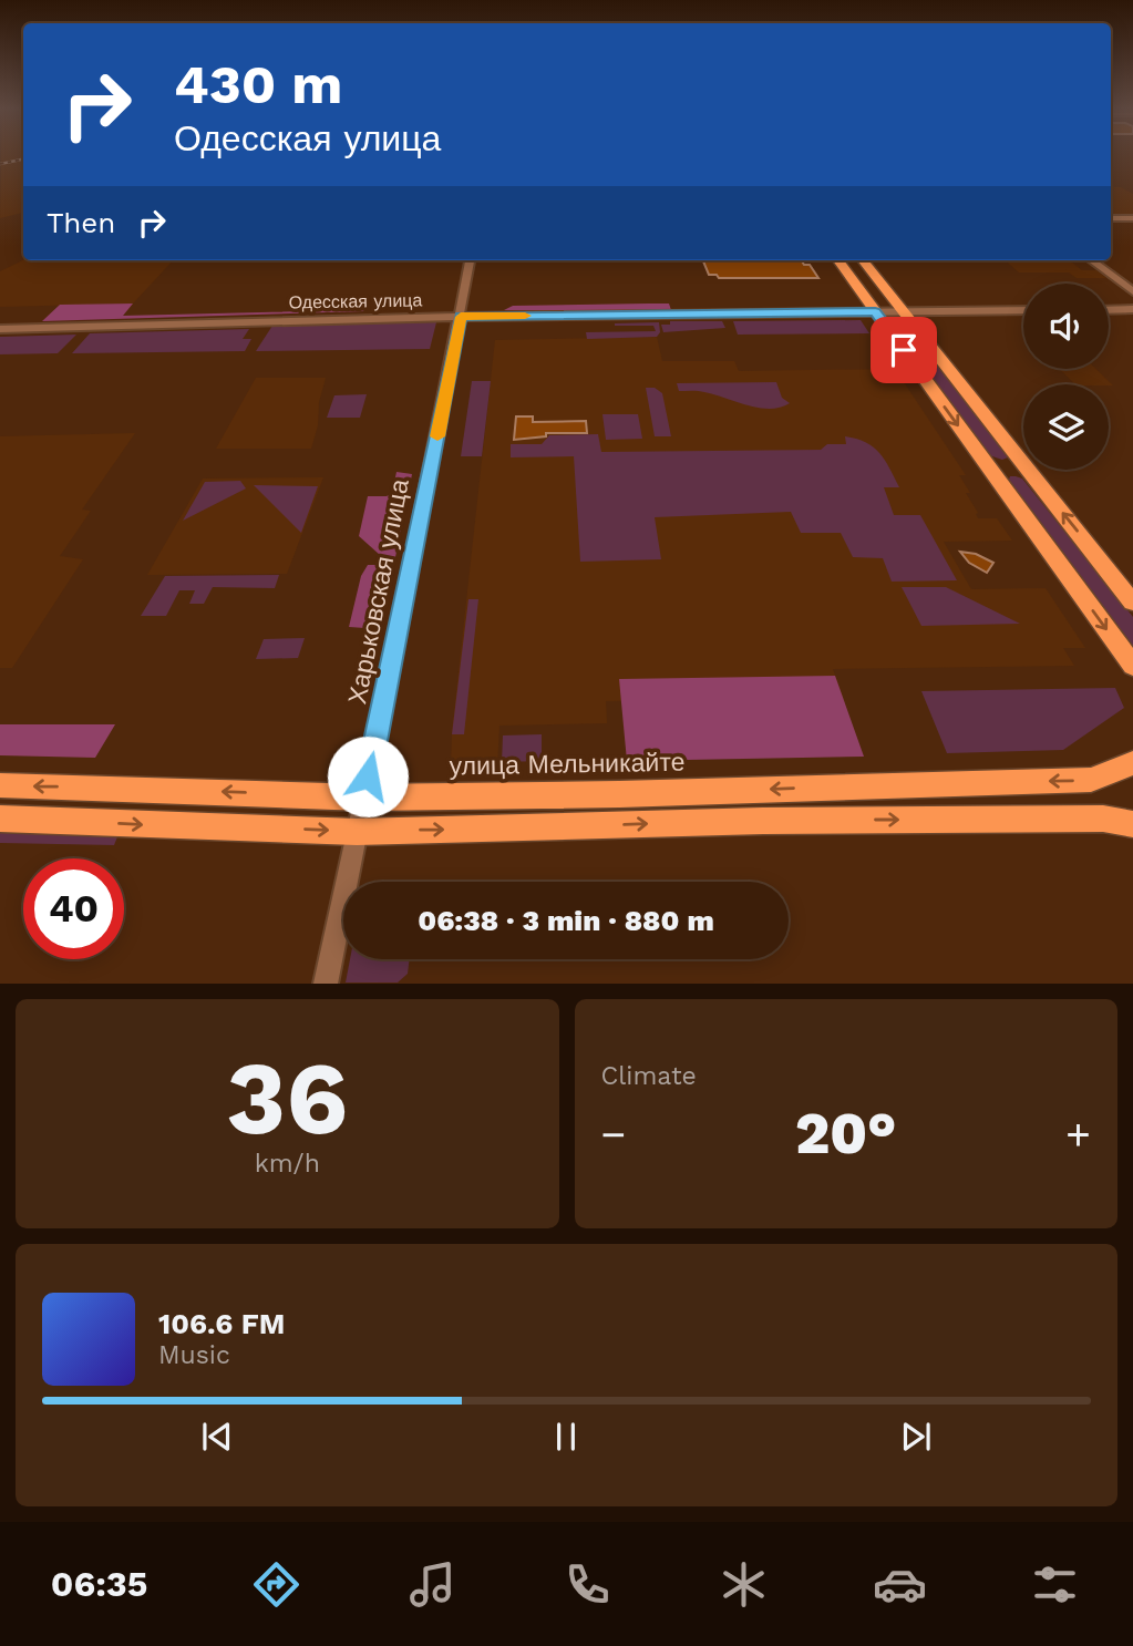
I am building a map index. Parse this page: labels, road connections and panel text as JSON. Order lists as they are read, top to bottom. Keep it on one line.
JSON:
{"streets":{"main road":["улица Мельникайте"],"street":["Одесская улица","Харьковская улица"]},"crossings":[["Одесская улица","Харьковская улица"],["Харьковская улица","улица Мельникайте"]],"page":{"turn":["430 m","Одесская улица"],"then":"Then","limit":"40","trip":"06:38 · 3 min · 880 m","tile":[["36","km/h"],"Climate"],"heat":["−","20°","+"],"song":["106.6 FM","Music"],"tabs":"06:35"}}
